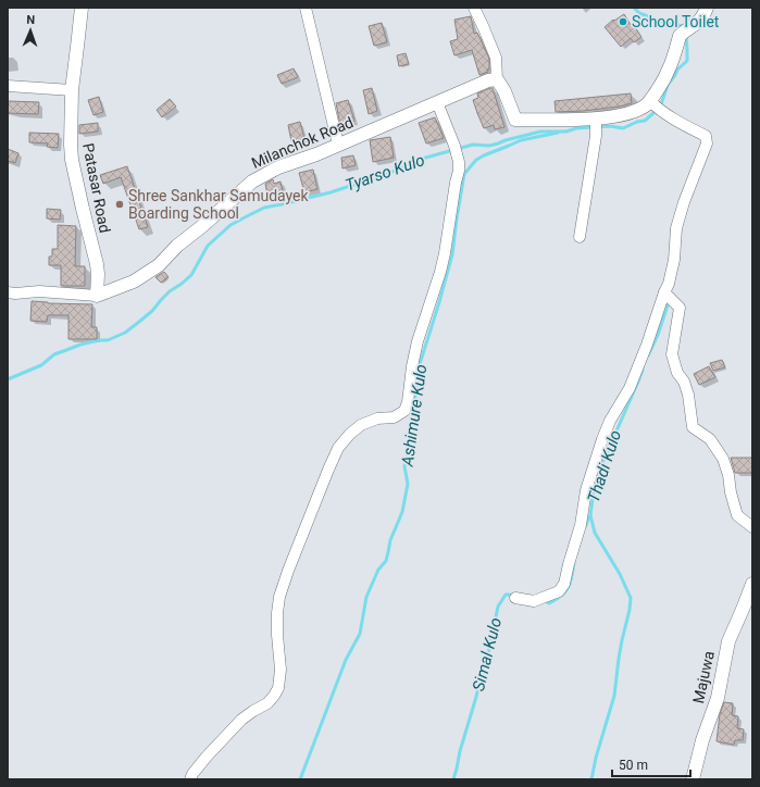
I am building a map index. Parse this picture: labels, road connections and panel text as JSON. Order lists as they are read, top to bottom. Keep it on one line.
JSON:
{"streets":{"street":["Milanchok Road","Patasar Road","Majuwa"]},"crossings":[["Milanchok Road","Patasar Road"]],"water":["Tyarso Kulo","Ashimure Kulo","Thadi Kulo","Simal Kulo"],"places":["School Toilet","Shree Sankhar Samudayek Boarding School"],"scale_bar":"50 m","north":"top"}
